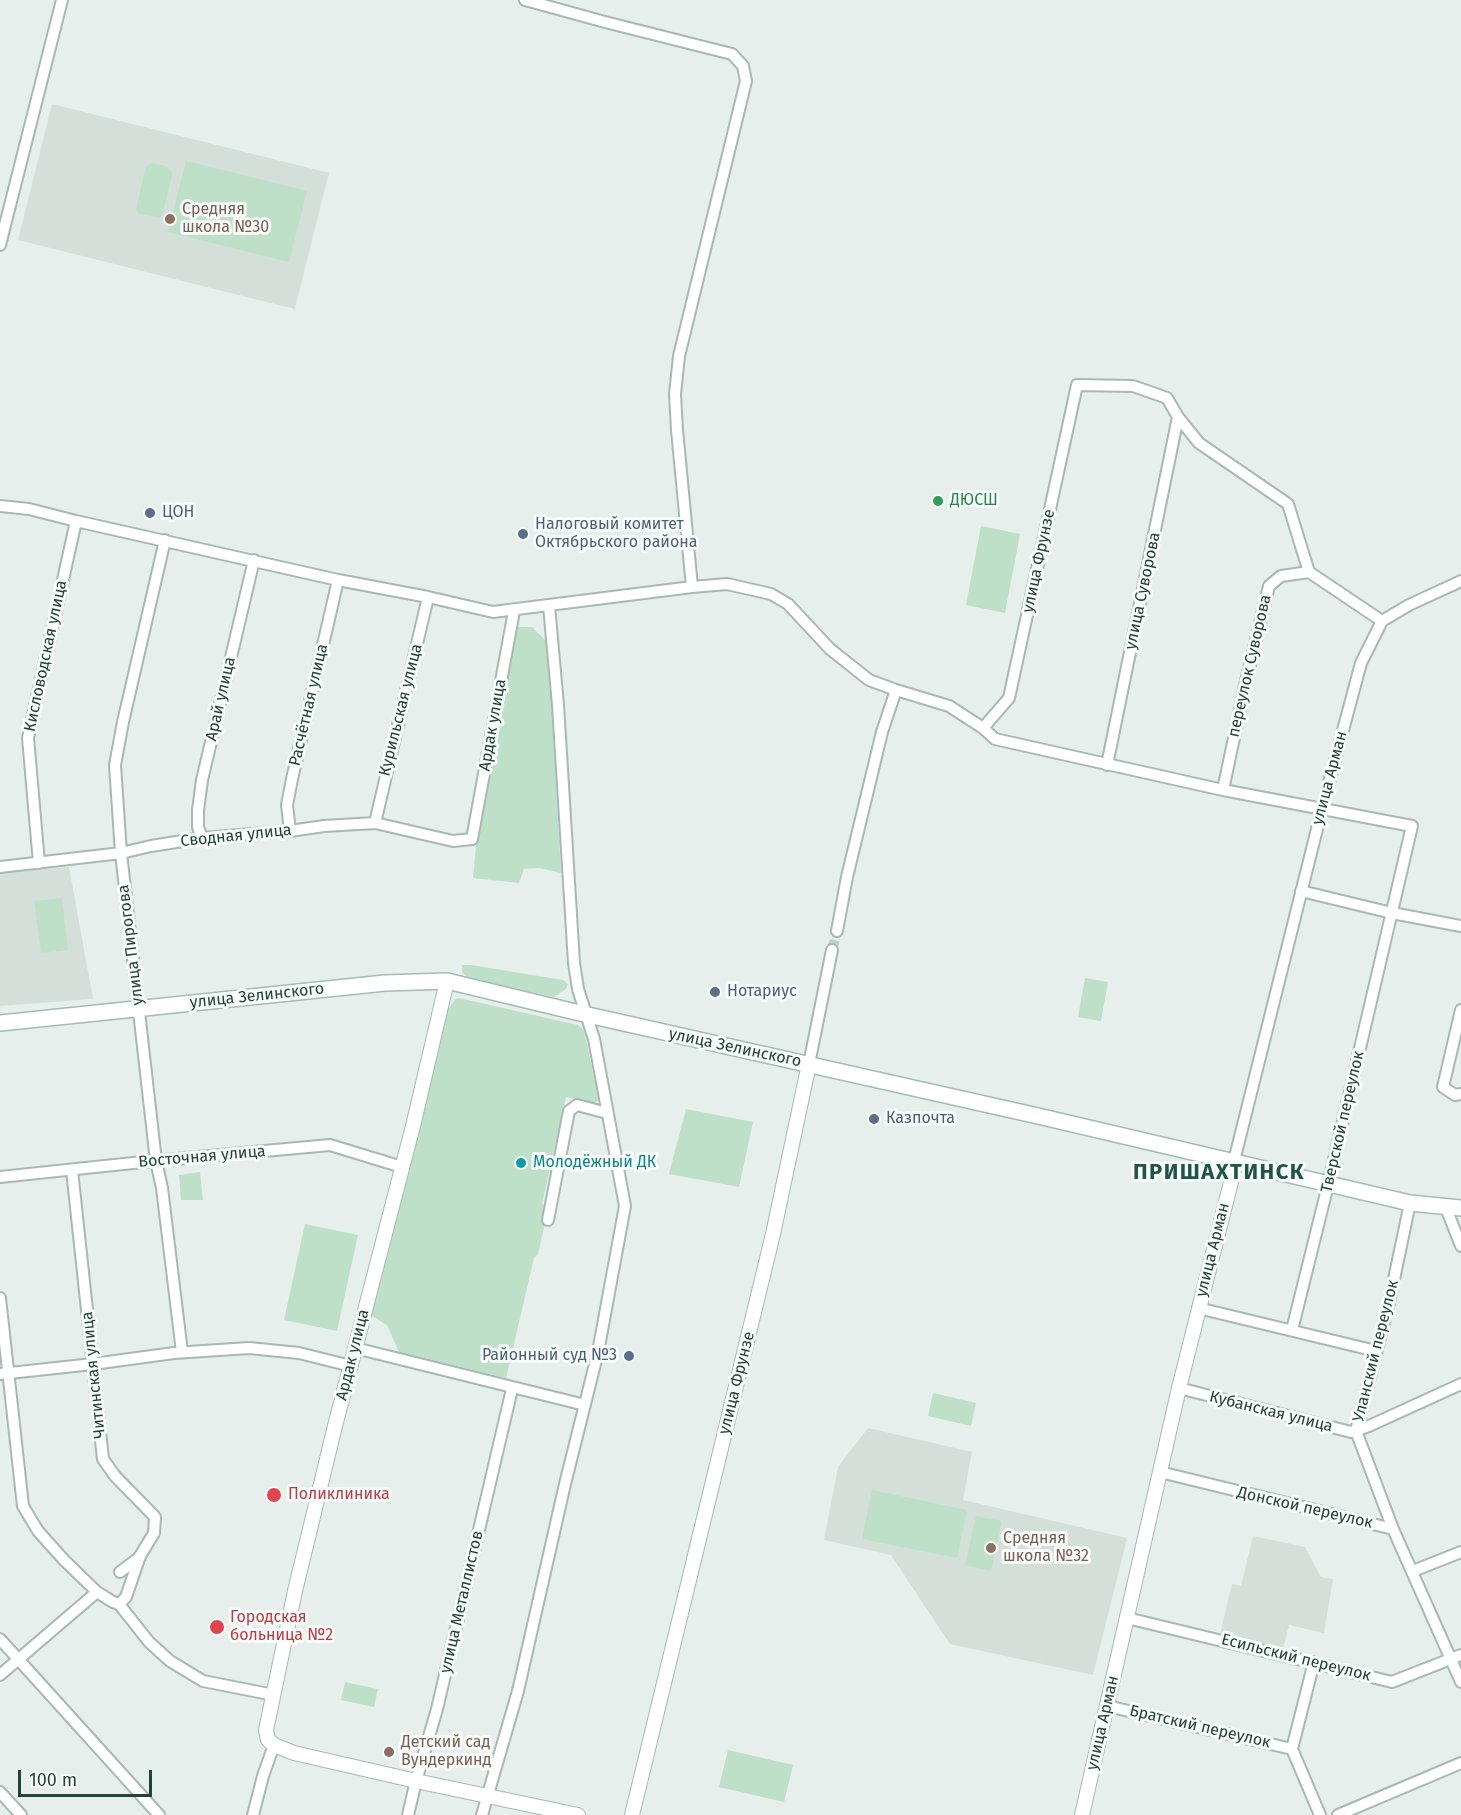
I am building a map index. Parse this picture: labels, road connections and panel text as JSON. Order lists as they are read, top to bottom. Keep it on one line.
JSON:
{"streets":{"main road":["улица Зелинского"],"street":["улица Фрунзе","улица Суворова","Кисловодская улица","переулок Суворова","Арай улица","Расчётная улица","Курильская улица","Ардак улица","улица Арман","Сводная улица","улица Пирогова","Тверской переулок","Восточная улица","Уланский переулок","Читинская улица","Кубанская улица","Донской переулок","улица Металлистов","Есильский переулок","Братский переулок"]},"crossings":[["улица Фрунзе","улица Суворова"],["улица Фрунзе","улица Зелинского"],["Кисловодская улица","Сводная улица"],["Арай улица","Сводная улица"],["Расчётная улица","Сводная улица"],["Курильская улица","Сводная улица"],["Ардак улица","Сводная улица"],["Ардак улица","улица Зелинского"],["Ардак улица","Восточная улица"],["улица Арман","улица Зелинского"],["улица Арман","Тверской переулок"],["улица Арман","Кубанская улица"],["улица Арман","Донской переулок"],["улица Арман","Есильский переулок"],["улица Арман","Братский переулок"],["Сводная улица","улица Пирогова"],["улица Пирогова","улица Зелинского"],["улица Пирогова","Восточная улица"],["улица Зелинского","Тверской переулок"],["улица Зелинского","Уланский переулок"],["Восточная улица","Читинская улица"],["Уланский переулок","Кубанская улица"],["Уланский переулок","Донской переулок"],["Донской переулок","Есильский переулок"],["Есильский переулок","Братский переулок"]],"districts":["ПРИШАХТИНСК"],"places":["Средняя школа №30","ДЮСШ","ЦОН","Налоговый комитет Октябрьского района","Нотариус","Казпочта","Молодёжный ДК","Районный суд №3","Поликлиника","Средняя школа №32","Городская больница №2","Детский сад Вундеркинд"],"scale_bar":"100 m"}
